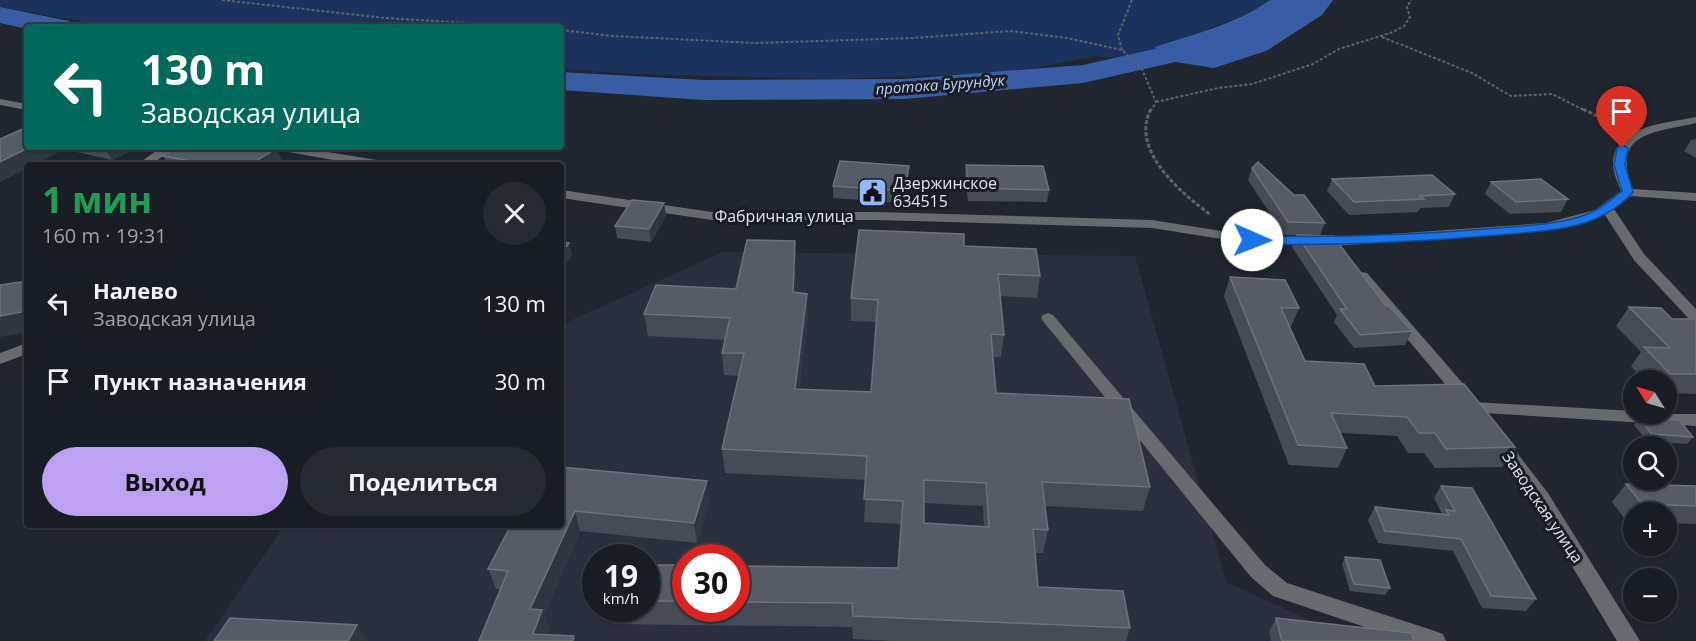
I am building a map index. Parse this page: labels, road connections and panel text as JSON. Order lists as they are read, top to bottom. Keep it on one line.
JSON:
{"streets":{"street":["Фабричная улица","Заводская улица"]},"crossings":[["Фабричная улица","Заводская улица"]],"water":["протока Бурундук"],"places":{"public building":["Дзержинское 634515"]},"north":"top left","page":{"turn":["130 m","Заводская улица"],"heading":["1 мин","160 m · 19:31"],"list":[{"name":"Налево","note":"Заводская улица","value":"130 m"},{"name":"Пункт назначения","value":"30 m"}],"map_buttons":["+","−"],"buttons":["Выход","Поделиться"],"speed":"19 km/h","limit":"30"}}
